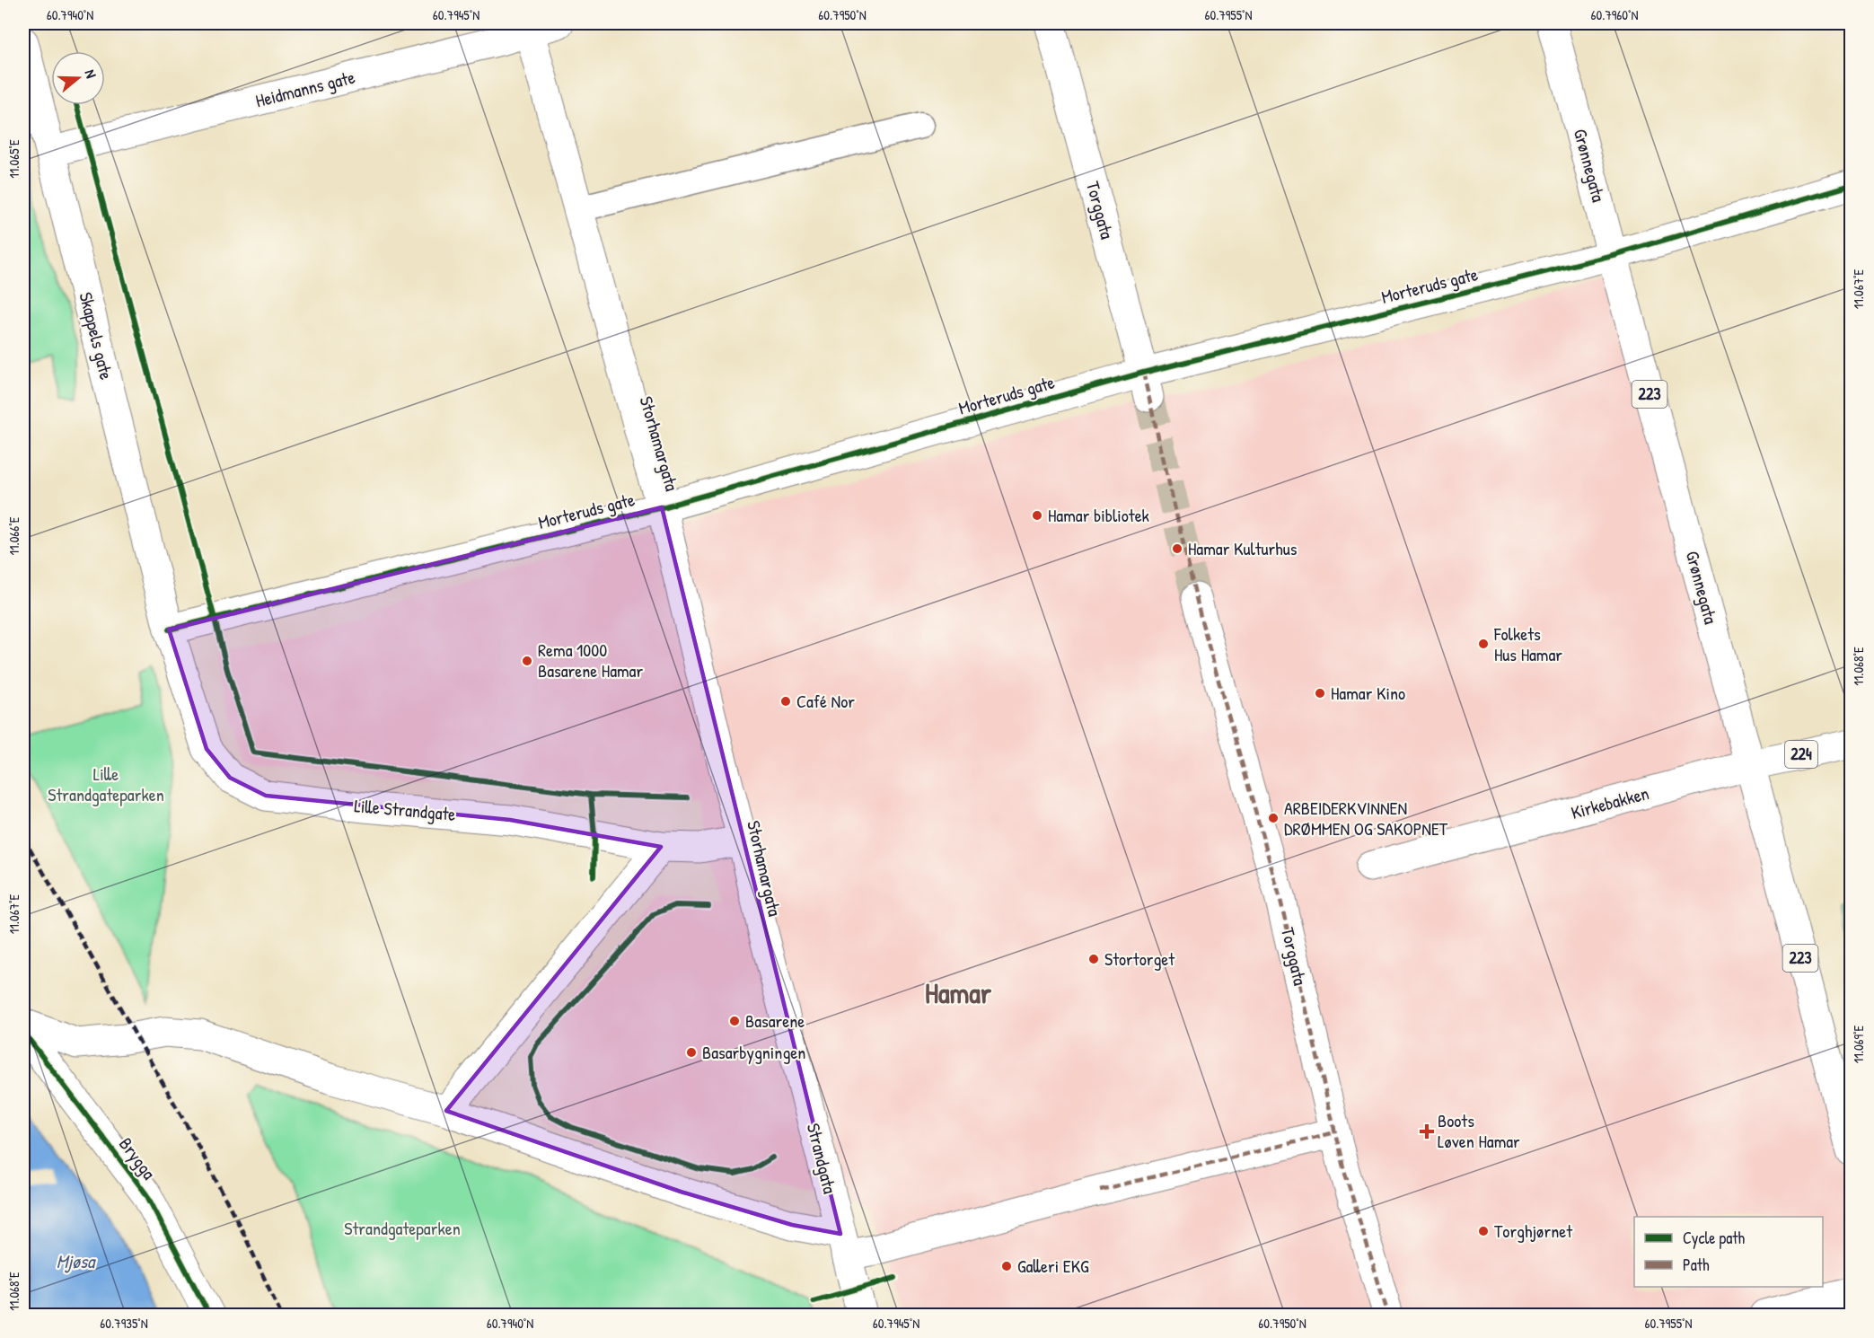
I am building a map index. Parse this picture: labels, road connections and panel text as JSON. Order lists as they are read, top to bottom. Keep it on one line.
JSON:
{"streets":{"street":["Heidmanns gate","Grønnegata","Torggata","Morteruds gate","Skappels gate","223","Storhamargata","224","Kirkebakken","Lille Strandgate","Brygga","Strandgata"]},"crossings":[["Heidmanns gate","Skappels gate"],["Heidmanns gate","Storhamargata"],["Grønnegata","Morteruds gate"],["Grønnegata","Kirkebakken"],["Torggata","Morteruds gate"],["Morteruds gate","Skappels gate"],["Morteruds gate","Storhamargata"],["Morteruds gate","Lille Strandgate"],["Skappels gate","Lille Strandgate"],["Storhamargata","Lille Strandgate"],["Storhamargata","Strandgata"]],"districts":["Hamar"],"water":["Mjøsa"],"parks":["Lille Strandgateparken","Strandgateparken"],"places":{"other":["Hamar bibliotek","Hamar Kulturhus","Folkets Hus Hamar","Rema 1000 Basarene Hamar","Hamar Kino","Café Nor","ARBEIDERKVINNEN DRØMMEN OG SAKOPNET","Stortorget","Basarene","Basarbygningen","Torghjørnet","Galleri EKG"],"health":["Boots Løven Hamar"]},"legend":["Cycle path","Path"],"north":"right","coordinates":["60.7940°N","60.7945°N","60.7950°N","60.7955°N","60.7960°N","11.065°E","11.067°E","11.066°E","11.068°E","11.069°E","60.7935°N"]}
